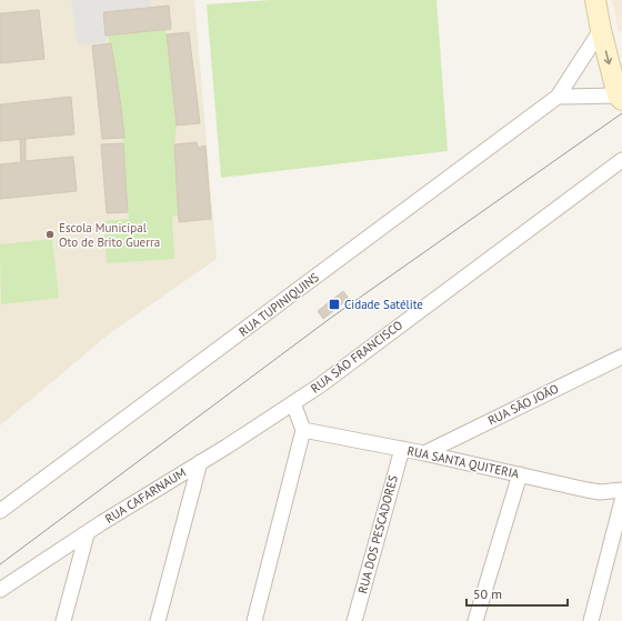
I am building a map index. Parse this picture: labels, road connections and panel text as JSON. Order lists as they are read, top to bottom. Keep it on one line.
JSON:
{"streets":{"street":["RUA TUPINIQUINS","RUA SÃO FRANCISCO","RUA SÃO JOÃO","RUA SANTA QUITERIA","RUA CAFARNAUM","RUA DOS PESCADORES"]},"crossings":[["RUA SÃO FRANCISCO","RUA CAFARNAUM"],["RUA SÃO JOÃO","RUA SANTA QUITERIA"],["RUA SANTA QUITERIA","RUA DOS PESCADORES"]],"places":{"other":["Escola Municipal Oto de Brito Guerra"],"transit":["Cidade Satélite"]},"scale_bar":"50 m"}
